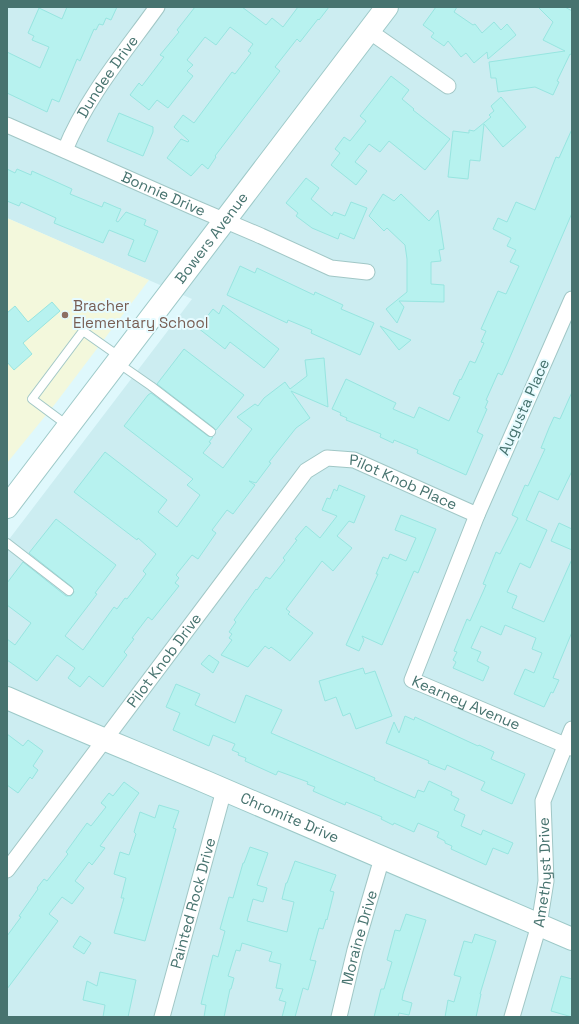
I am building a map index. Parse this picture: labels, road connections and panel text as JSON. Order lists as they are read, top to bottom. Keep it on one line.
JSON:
{"streets":{"main road":["Bowers Avenue","Chromite Drive"],"street":["Dundee Drive","Bonnie Drive","Augusta Place","Pilot Knob Place","Pilot Knob Drive","Kearney Avenue","Amethyst Drive","Painted Rock Drive","Moraine Drive"]},"crossings":[["Dundee Drive","Bonnie Drive"],["Bonnie Drive","Bowers Avenue"],["Augusta Place","Pilot Knob Place"],["Augusta Place","Kearney Avenue"],["Pilot Knob Place","Pilot Knob Drive"],["Pilot Knob Place","Kearney Avenue"],["Pilot Knob Drive","Chromite Drive"],["Kearney Avenue","Amethyst Drive"],["Chromite Drive","Amethyst Drive"],["Chromite Drive","Painted Rock Drive"],["Chromite Drive","Moraine Drive"]],"places":["Bracher Elementary School"]}
